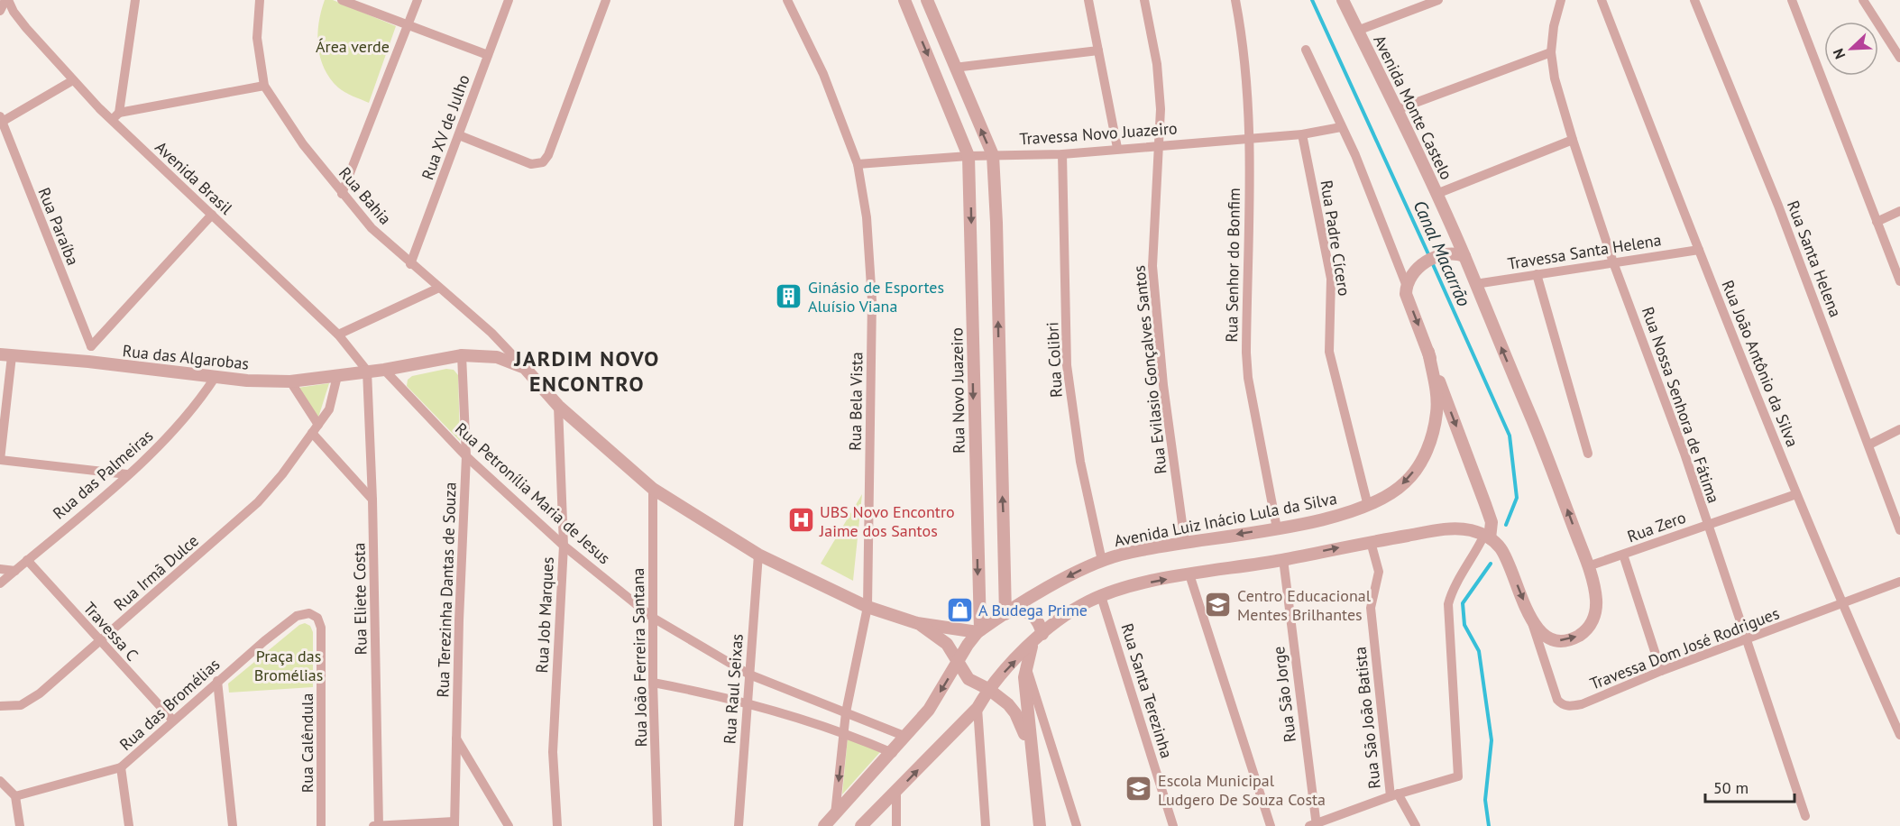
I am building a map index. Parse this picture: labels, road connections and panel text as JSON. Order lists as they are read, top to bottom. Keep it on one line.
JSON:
{"streets":{"street":["Avenida Monte Castelo","Rua XV de Julho","Travessa Novo Juazeiro","Avenida Brasil","Rua Bahia","Rua Paraíba","Rua Padre Cícero","Travessa Santa Helena","Rua Santa Helena","Rua Senhor do Bonfim","Rua das Algarobas","Rua Colibri","Rua João Antônio da Silva","Rua Evilasio Gonçalves Santos","Rua Novo Juazeiro","Rua Bela Vista","Rua Nossa Senhora de Fátima","Rua das Palmeiras","Rua Petronília Maria de Jesus","Avenida Luiz Inácio Lula da Silva","Rua Zero","Rua Irmã Dulce","Rua Terezinha Dantas de Souza","Rua Eliete Costa","Rua Job Marques","Travessa C","Travessa Dom José Rodrigues","Rua João Ferreira Santana","Rua Raul Seixas","Rua Santa Terezinha","Rua São Jorge","Rua das Bromélias","Rua São João Batista","Rua Calêndula"]},"crossings":[["Avenida Monte Castelo","Travessa Santa Helena"],["Avenida Monte Castelo","Rua Zero"],["Avenida Monte Castelo","Travessa Dom José Rodrigues"],["Rua XV de Julho","Rua Bahia"],["Travessa Novo Juazeiro","Rua Padre Cícero"],["Travessa Novo Juazeiro","Rua Senhor do Bonfim"],["Travessa Novo Juazeiro","Rua Colibri"],["Travessa Novo Juazeiro","Rua Evilasio Gonçalves Santos"],["Travessa Novo Juazeiro","Rua Novo Juazeiro"],["Travessa Novo Juazeiro","Rua Bela Vista"],["Avenida Brasil","Rua das Algarobas"],["Avenida Brasil","Rua Eliete Costa"],["Rua Bahia","Rua das Algarobas"],["Rua Padre Cícero","Avenida Luiz Inácio Lula da Silva"],["Travessa Santa Helena","Rua João Antônio da Silva"],["Travessa Santa Helena","Rua Nossa Senhora de Fátima"],["Rua Senhor do Bonfim","Avenida Luiz Inácio Lula da Silva"],["Rua das Algarobas","Rua das Palmeiras"],["Rua das Algarobas","Rua Petronília Maria de Jesus"],["Rua das Algarobas","Rua Irmã Dulce"],["Rua das Algarobas","Rua Terezinha Dantas de Souza"],["Rua das Algarobas","Rua Eliete Costa"],["Rua Colibri","Avenida Luiz Inácio Lula da Silva"],["Rua João Antônio da Silva","Rua Zero"],["Rua João Antônio da Silva","Travessa Dom José Rodrigues"],["Rua Evilasio Gonçalves Santos","Avenida Luiz Inácio Lula da Silva"],["Rua Novo Juazeiro","Avenida Luiz Inácio Lula da Silva"],["Rua Bela Vista","Rua Petronília Maria de Jesus"],["Rua Bela Vista","Avenida Luiz Inácio Lula da Silva"],["Rua Nossa Senhora de Fátima","Rua Zero"],["Rua Nossa Senhora de Fátima","Travessa Dom José Rodrigues"],["Rua das Palmeiras","Travessa C"],["Rua Petronília Maria de Jesus","Avenida Luiz Inácio Lula da Silva"],["Rua Petronília Maria de Jesus","Rua Terezinha Dantas de Souza"],["Rua Petronília Maria de Jesus","Rua Job Marques"],["Rua Petronília Maria de Jesus","Rua João Ferreira Santana"],["Rua Petronília Maria de Jesus","Rua Raul Seixas"],["Rua Irmã Dulce","Travessa C"],["Travessa C","Rua das Bromélias"],["Rua das Bromélias","Rua Calêndula"]],"districts":["JARDIM NOVO ENCONTRO"],"water":["Canal Macarrão"],"parks":["Área verde","Praça das Bromélias"],"places":{"building":["Ginásio de Esportes Aluísio Viana"],"hospital":["UBS Novo Encontro Jaime dos Santos"],"school or university":["Centro Educacional Mentes Brilhantes","Escola Municipal Ludgero De Souza Costa"],"shop":["A Budega Prime"]},"scale_bar":"50 m","north":"bottom left"}
